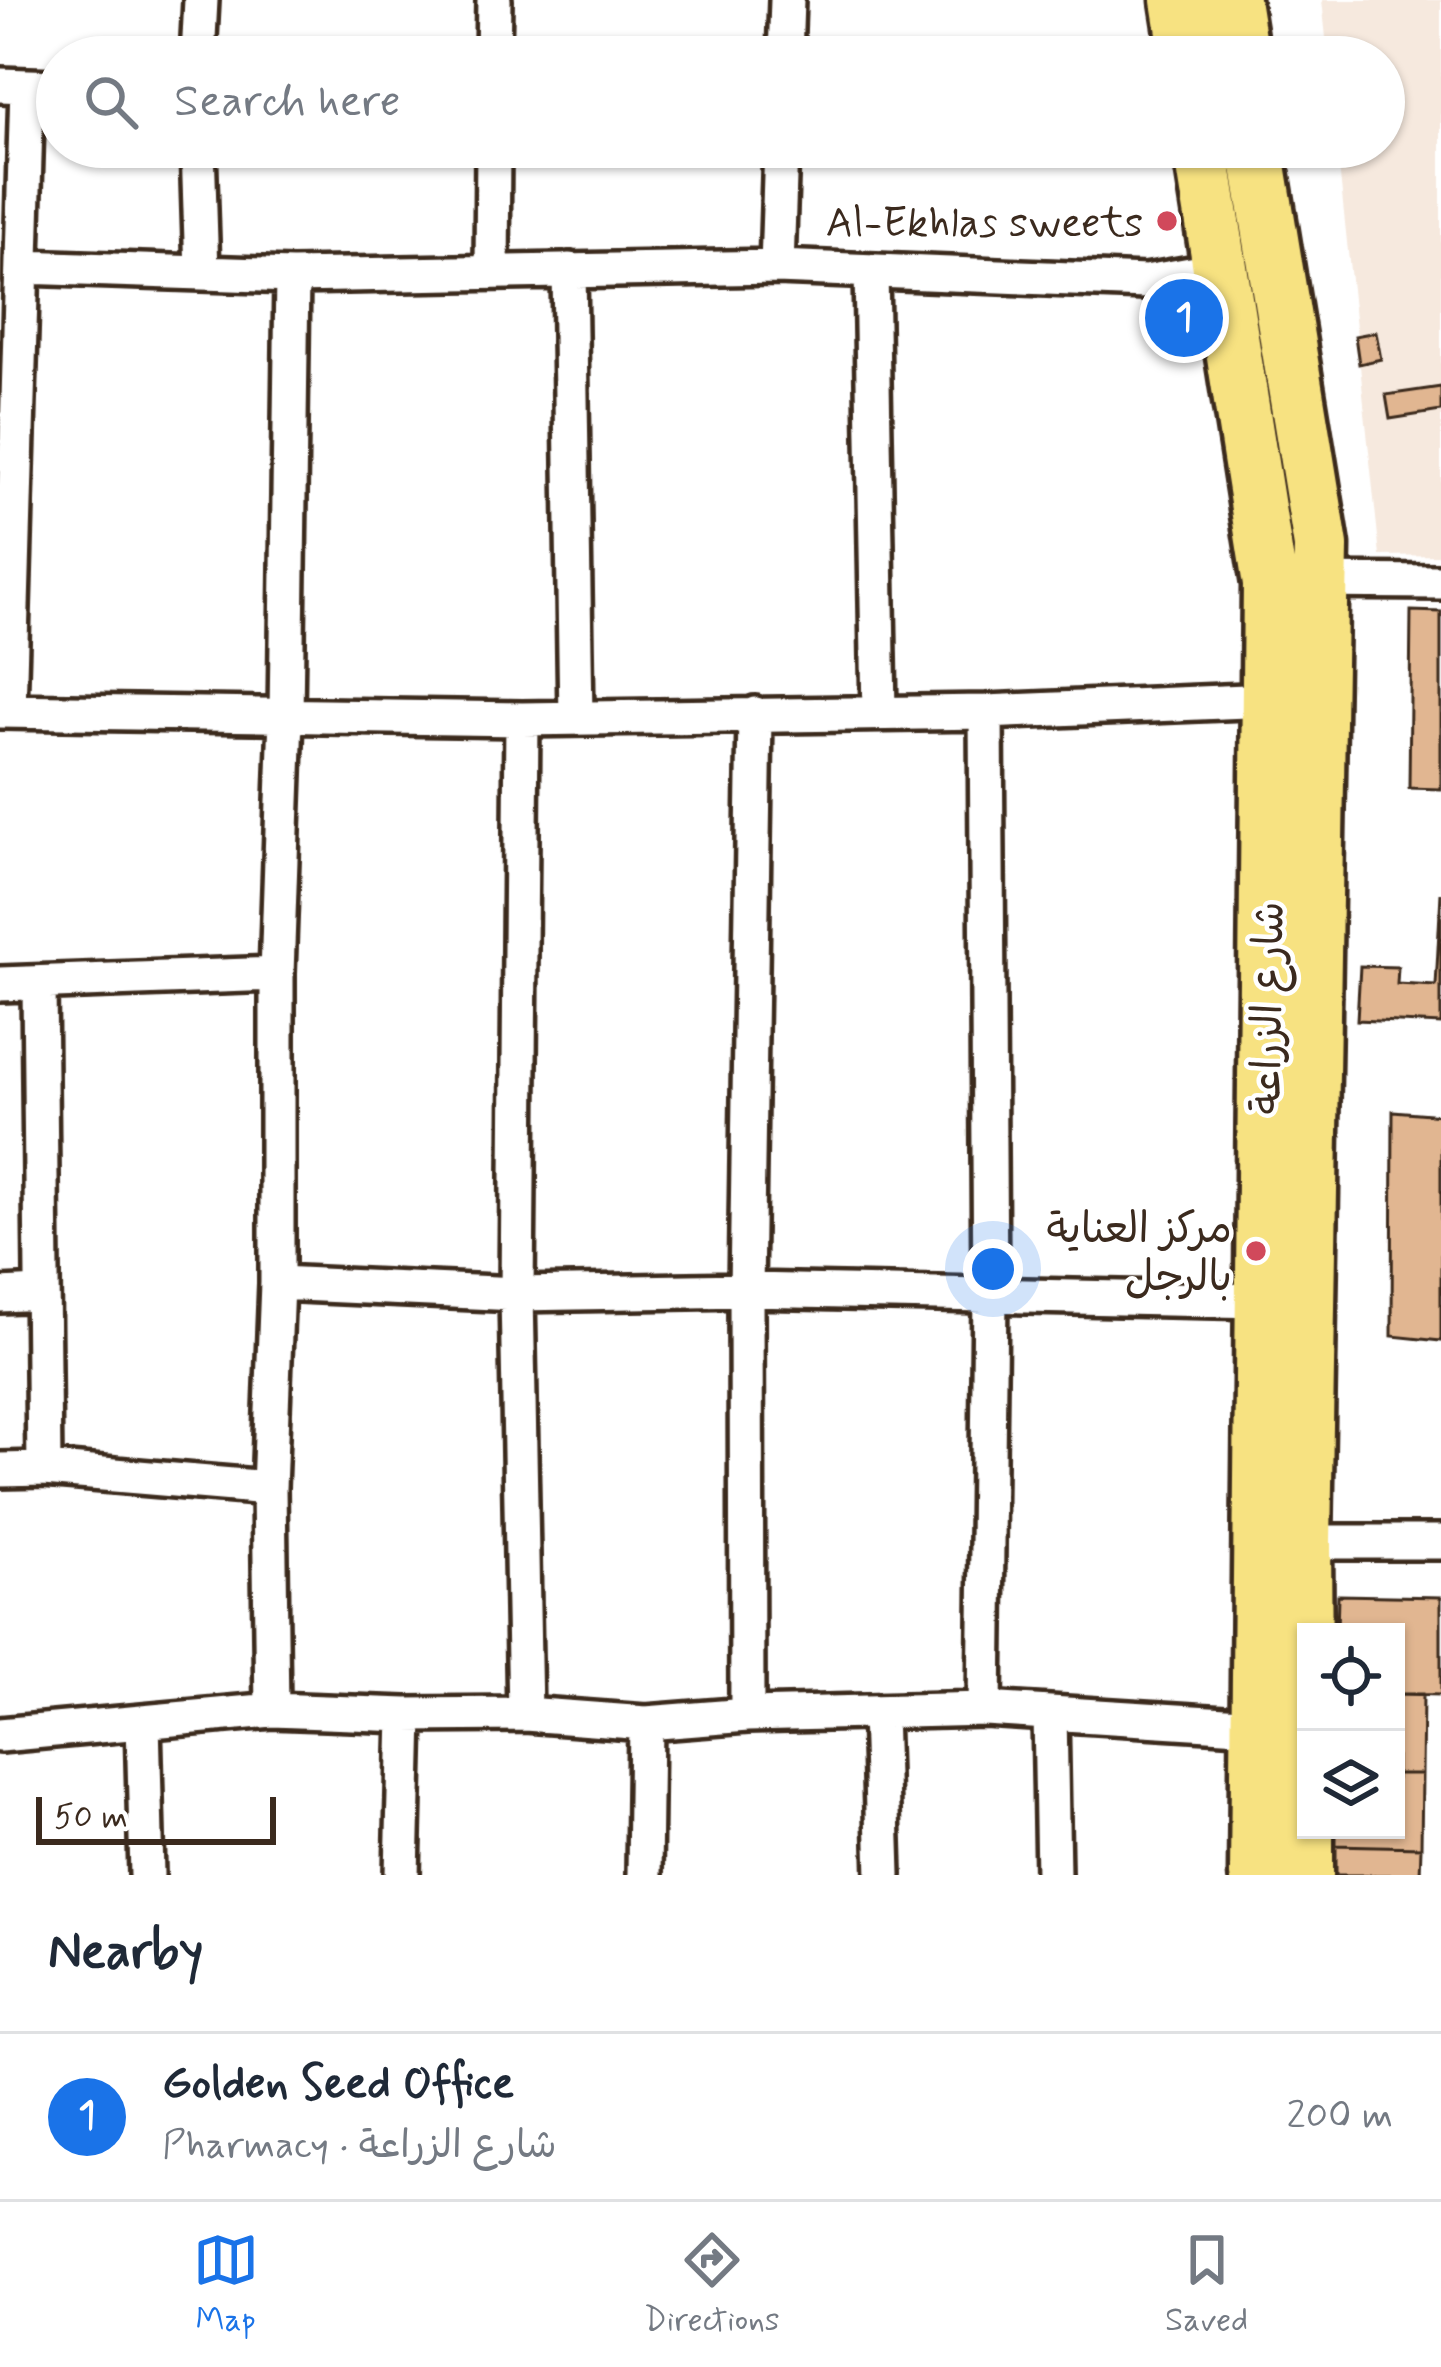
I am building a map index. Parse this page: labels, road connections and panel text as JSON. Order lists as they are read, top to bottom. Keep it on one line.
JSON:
{"streets":{"main road":["شارع الزراعة"]},"places":["Al-Ekhlas sweets","مركز العناية بالرجل"],"scale_bar":"50 m","page":{"search":"Search here","pins":"1","scale":"50 m","heading":"Nearby","list":[{"mark":"1","name":"Golden Seed Office","note":"Pharmacy · شارع الزراعة","value":"200 m"}],"nav":["Map","Directions","Saved"]}}
